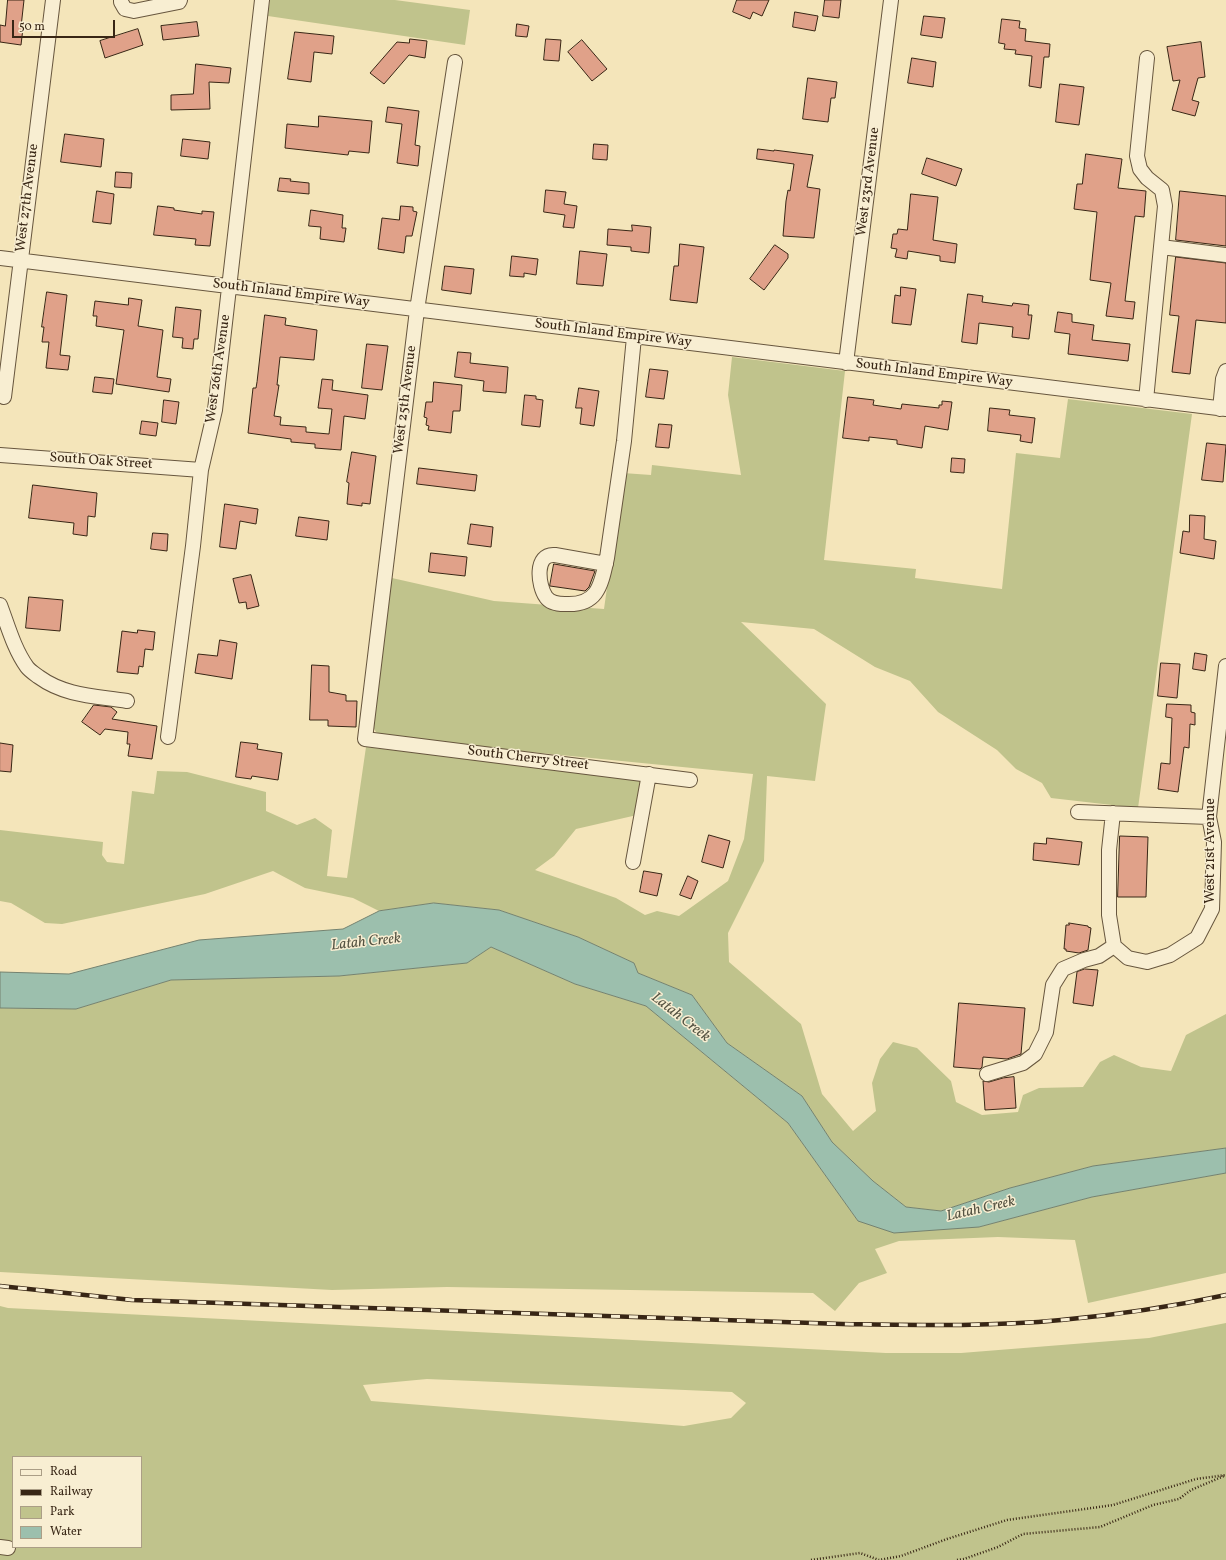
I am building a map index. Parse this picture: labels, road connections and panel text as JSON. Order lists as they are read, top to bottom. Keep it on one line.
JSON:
{"streets":{"street":["West 23rd Avenue","West 27th Avenue","South Inland Empire Way","West 26th Avenue","West 25th Avenue","South Oak Street","South Cherry Street","West 21st Avenue"]},"crossings":[["West 23rd Avenue","South Inland Empire Way"],["West 27th Avenue","South Inland Empire Way"],["South Inland Empire Way","West 26th Avenue"],["South Inland Empire Way","West 25th Avenue"],["West 26th Avenue","South Oak Street"],["West 25th Avenue","South Cherry Street"]],"water":["Latah Creek"],"legend":["Road","Railway","Park","Water"],"scale_bar":"50 m"}
